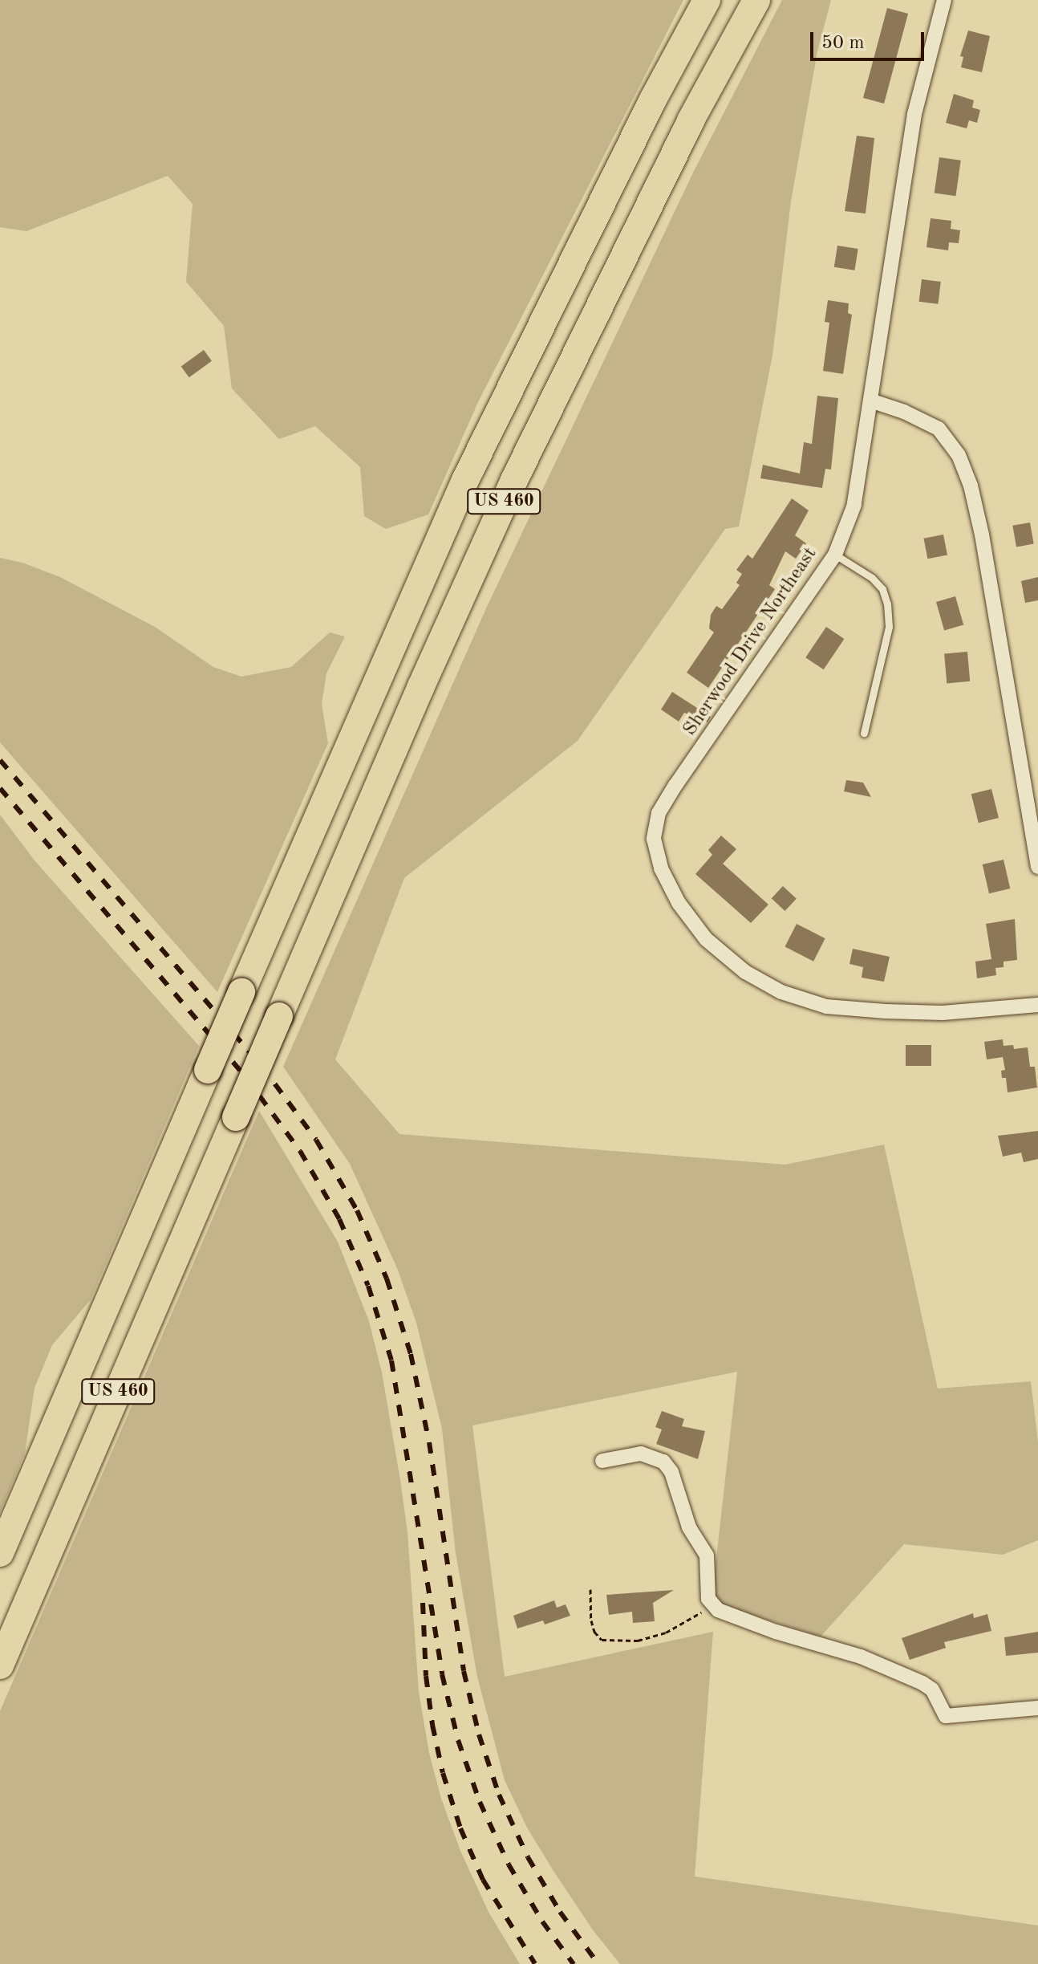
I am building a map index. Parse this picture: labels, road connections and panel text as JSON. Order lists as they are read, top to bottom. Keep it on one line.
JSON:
{"streets":{"highway":["US 460"],"street":["Sherwood Drive Northeast"]},"scale_bar":"50 m"}
